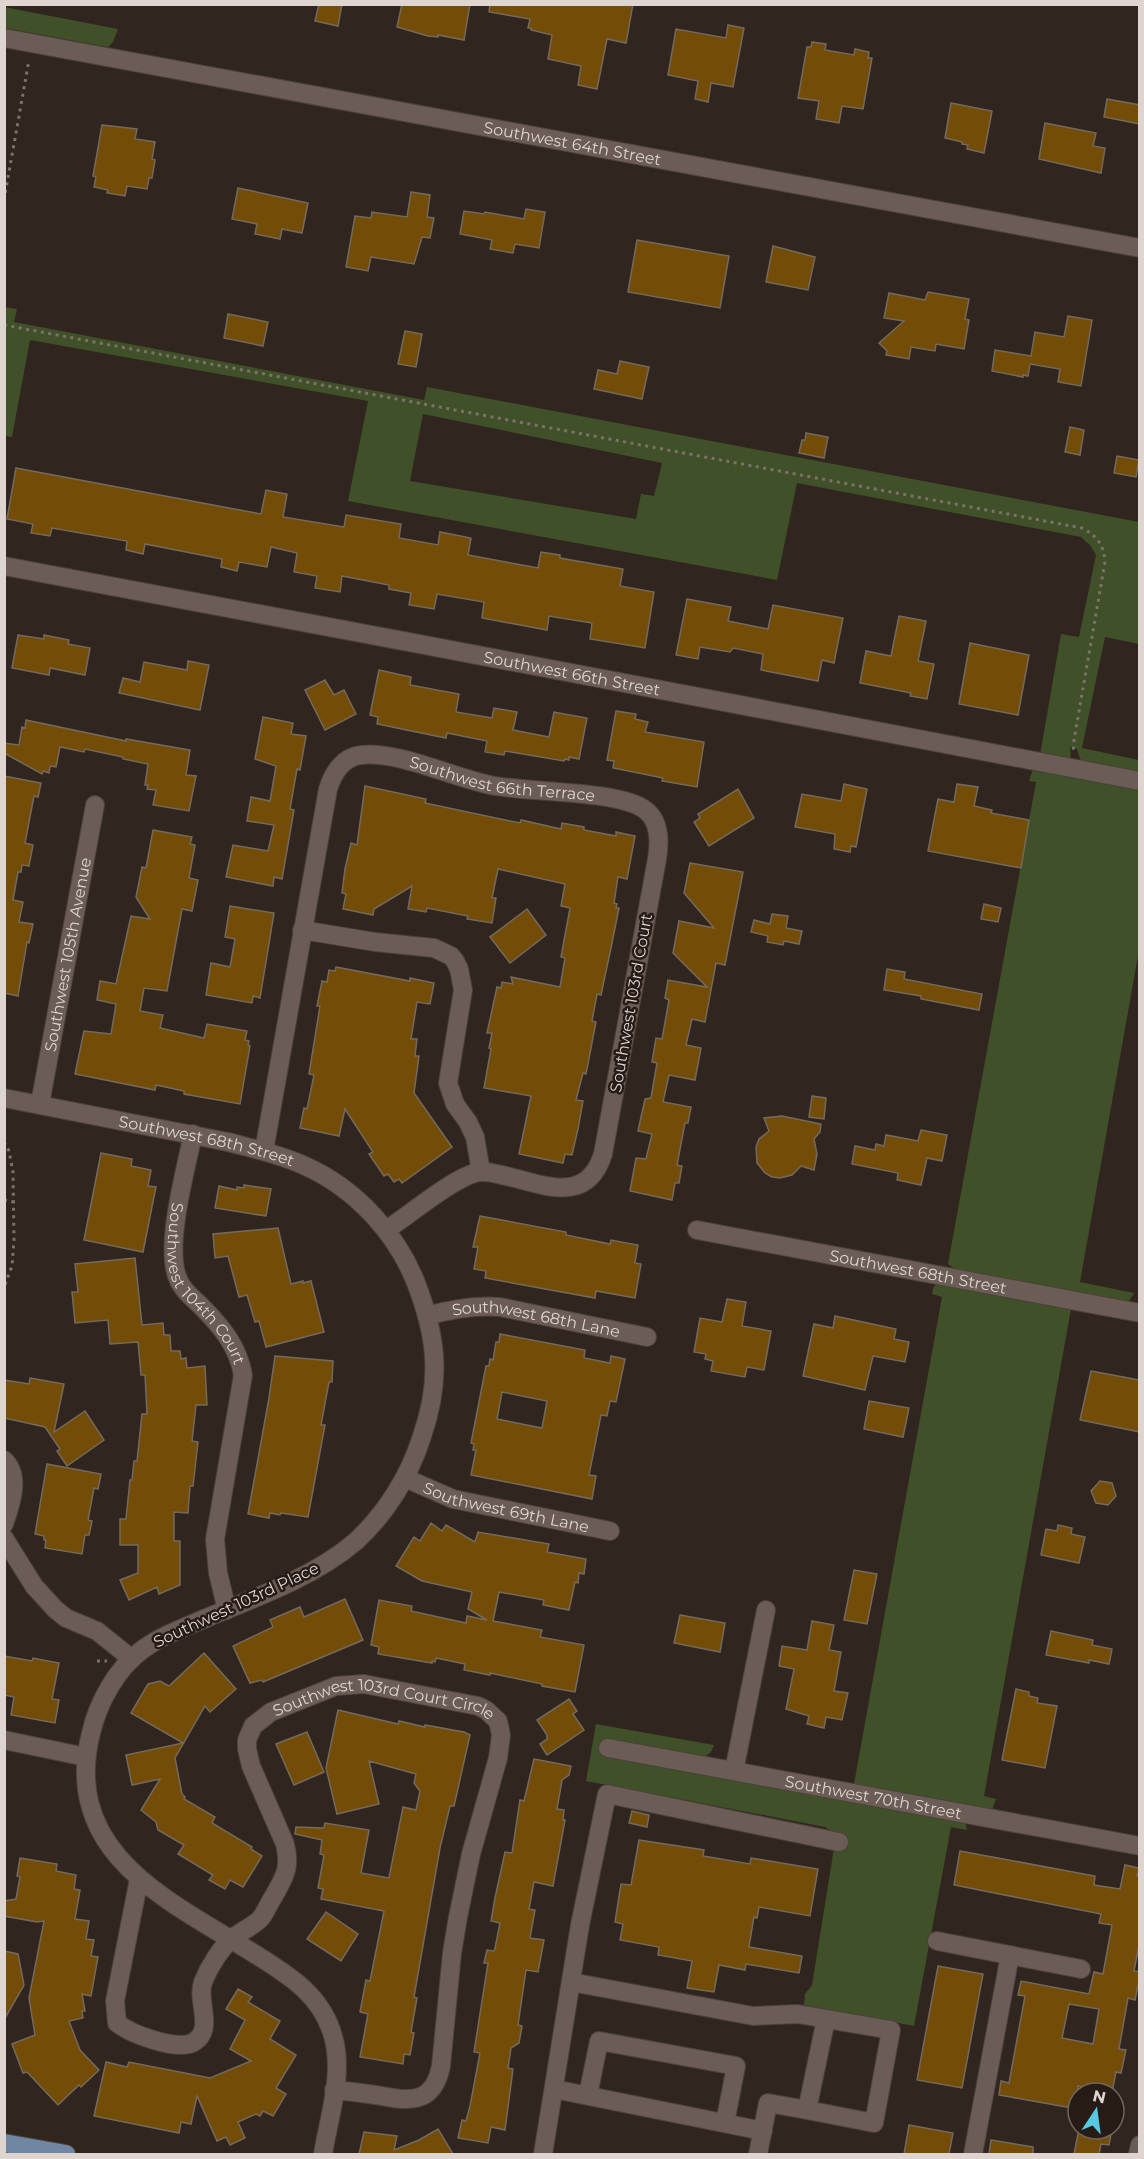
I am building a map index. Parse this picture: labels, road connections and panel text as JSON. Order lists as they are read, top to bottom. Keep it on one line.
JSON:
{"streets":{"street":["Southwest 64th Street","Southwest 66th Street","Southwest 66th Terrace","Southwest 105th Avenue","Southwest 103rd Court","Southwest 68th Street","Southwest 104th Court","Southwest 68th Lane","Southwest 69th Lane","Southwest 103rd Place","Southwest 103rd Court Circle","Southwest 70th Street"]},"crossings":[["Southwest 66th Terrace","Southwest 103rd Court"],["Southwest 105th Avenue","Southwest 68th Street"],["Southwest 68th Street","Southwest 104th Court"],["Southwest 68th Street","Southwest 103rd Place"],["Southwest 104th Court","Southwest 103rd Place"],["Southwest 68th Lane","Southwest 103rd Place"],["Southwest 69th Lane","Southwest 103rd Place"],["Southwest 103rd Place","Southwest 103rd Court Circle"]],"north":"top"}
